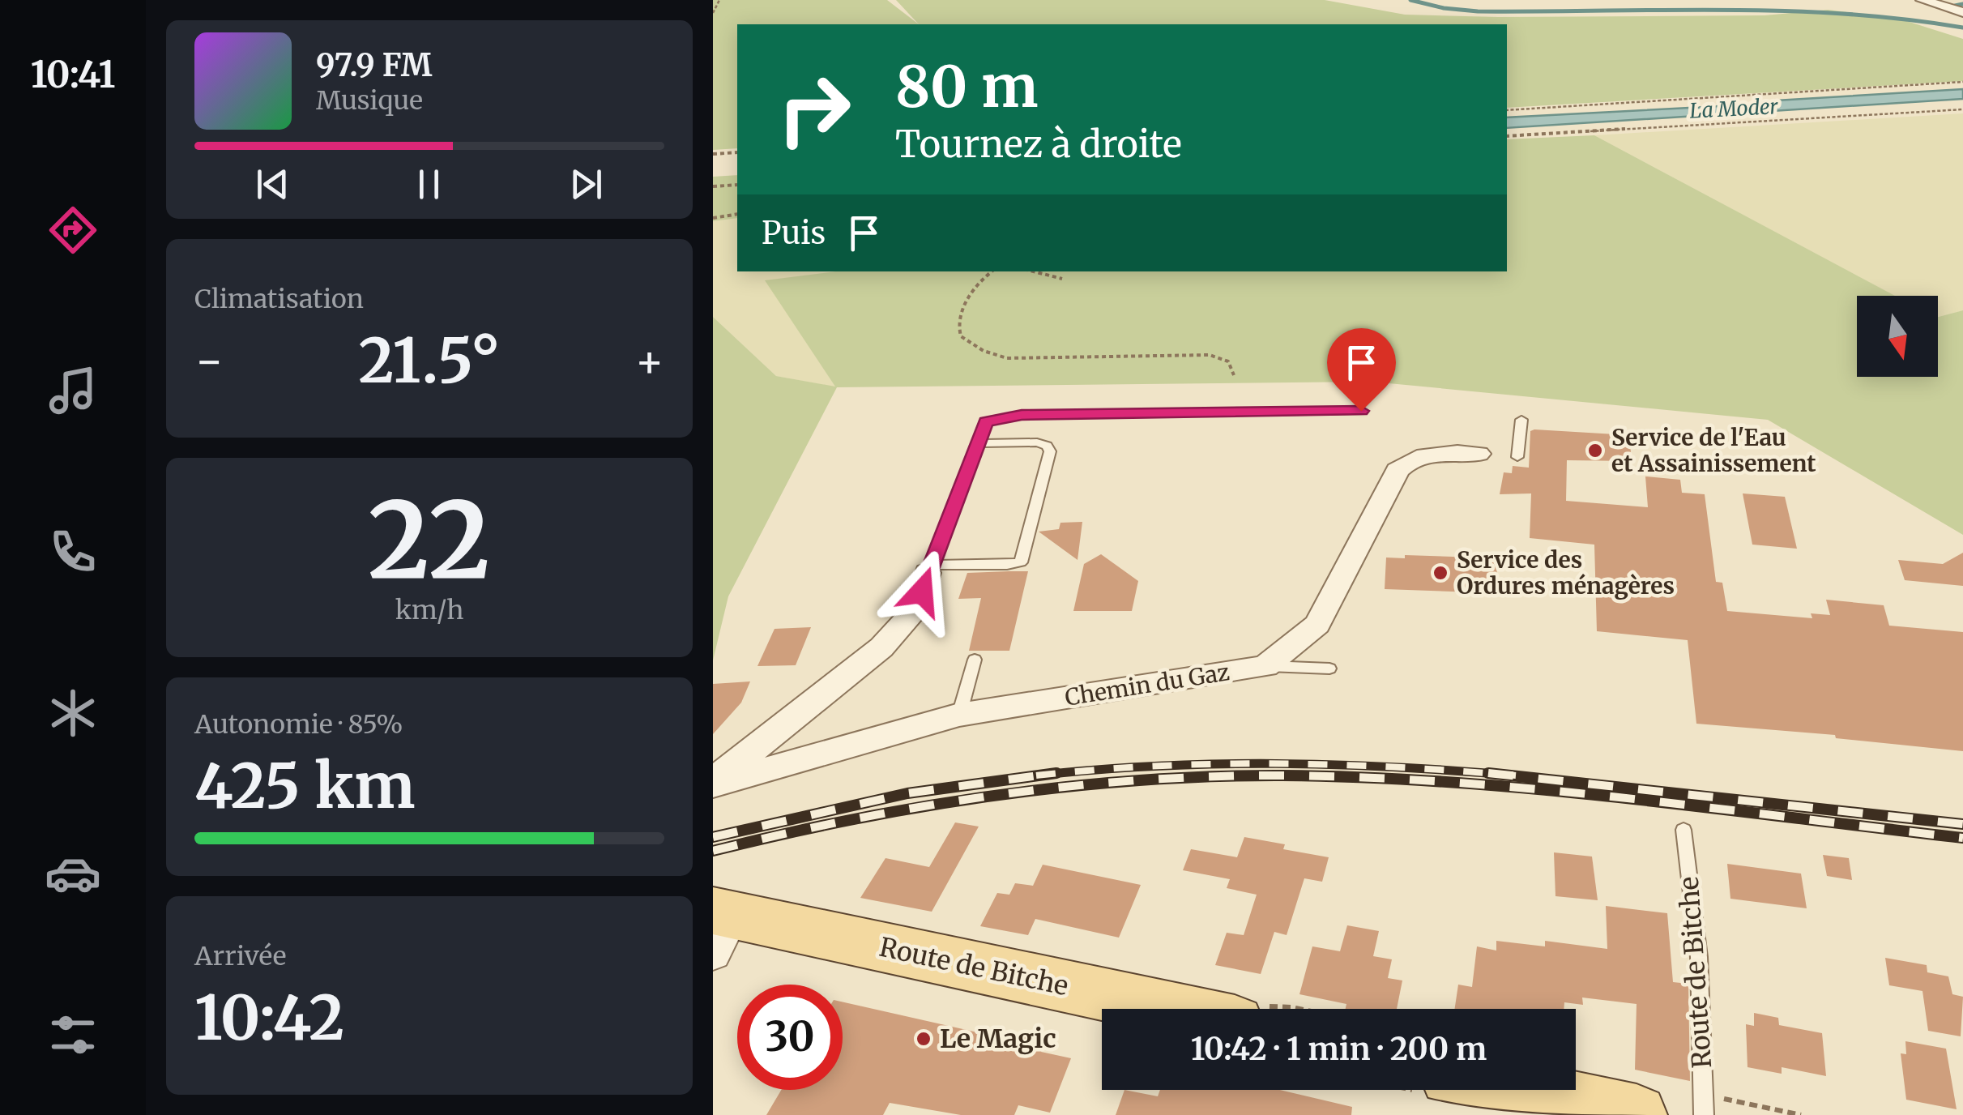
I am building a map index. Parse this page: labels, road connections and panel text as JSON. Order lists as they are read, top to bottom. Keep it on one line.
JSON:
{"streets":{"main road":["Route de Bitche"],"street":["Chemin du Gaz"]},"water":["La Moder"],"places":["Service de l'Eau et Assainissement","Service des Ordures ménagères","Le Magic"],"north":"bottom","page":{"tabs":"10:41","turn":["80 m","Tournez à droite"],"song":["97.9 FM","Musique"],"then":"Puis","tile":["Climatisation",["22","km/h"],["Autonomie · 85%","425 km"],["Arrivée","10:42"]],"heat":["−","21.5°","+"],"limit":"30","trip":"10:42 · 1 min · 200 m"}}
